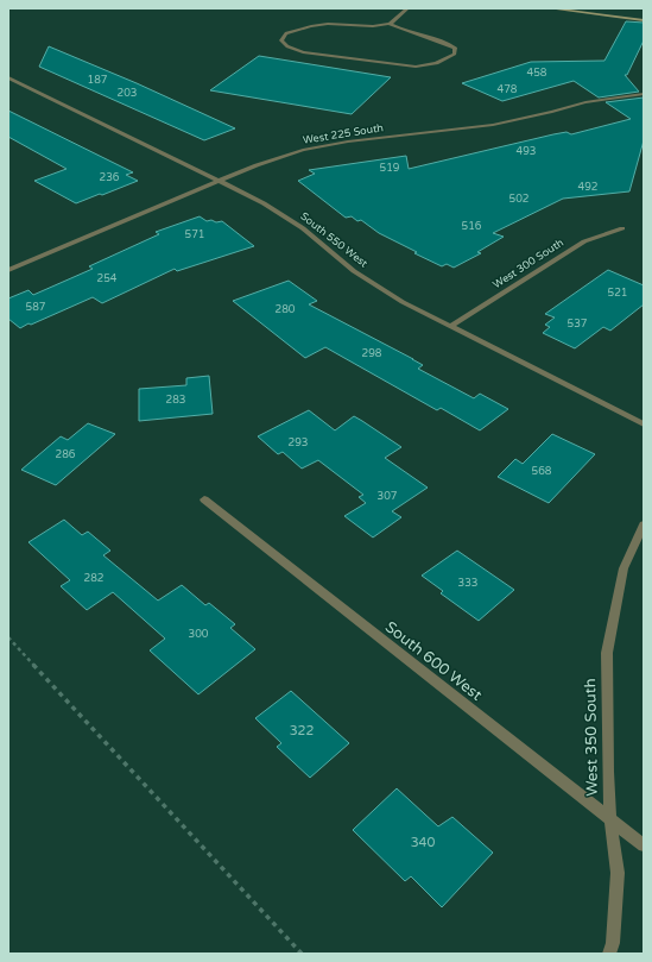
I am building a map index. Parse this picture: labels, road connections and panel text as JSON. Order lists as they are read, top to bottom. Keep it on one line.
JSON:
{"streets":{"street":["West 225 South","South 550 West","West 300 South","South 600 West","West 350 South"]},"crossings":[["West 225 South","South 550 West"],["South 550 West","West 300 South"],["South 600 West","West 350 South"]],"house_numbers":["458","187","478","203","493","519","236","492","502","516","571","254","521","587","280","537","298","283","293","286","568","307","282","333","300","322","340"]}
